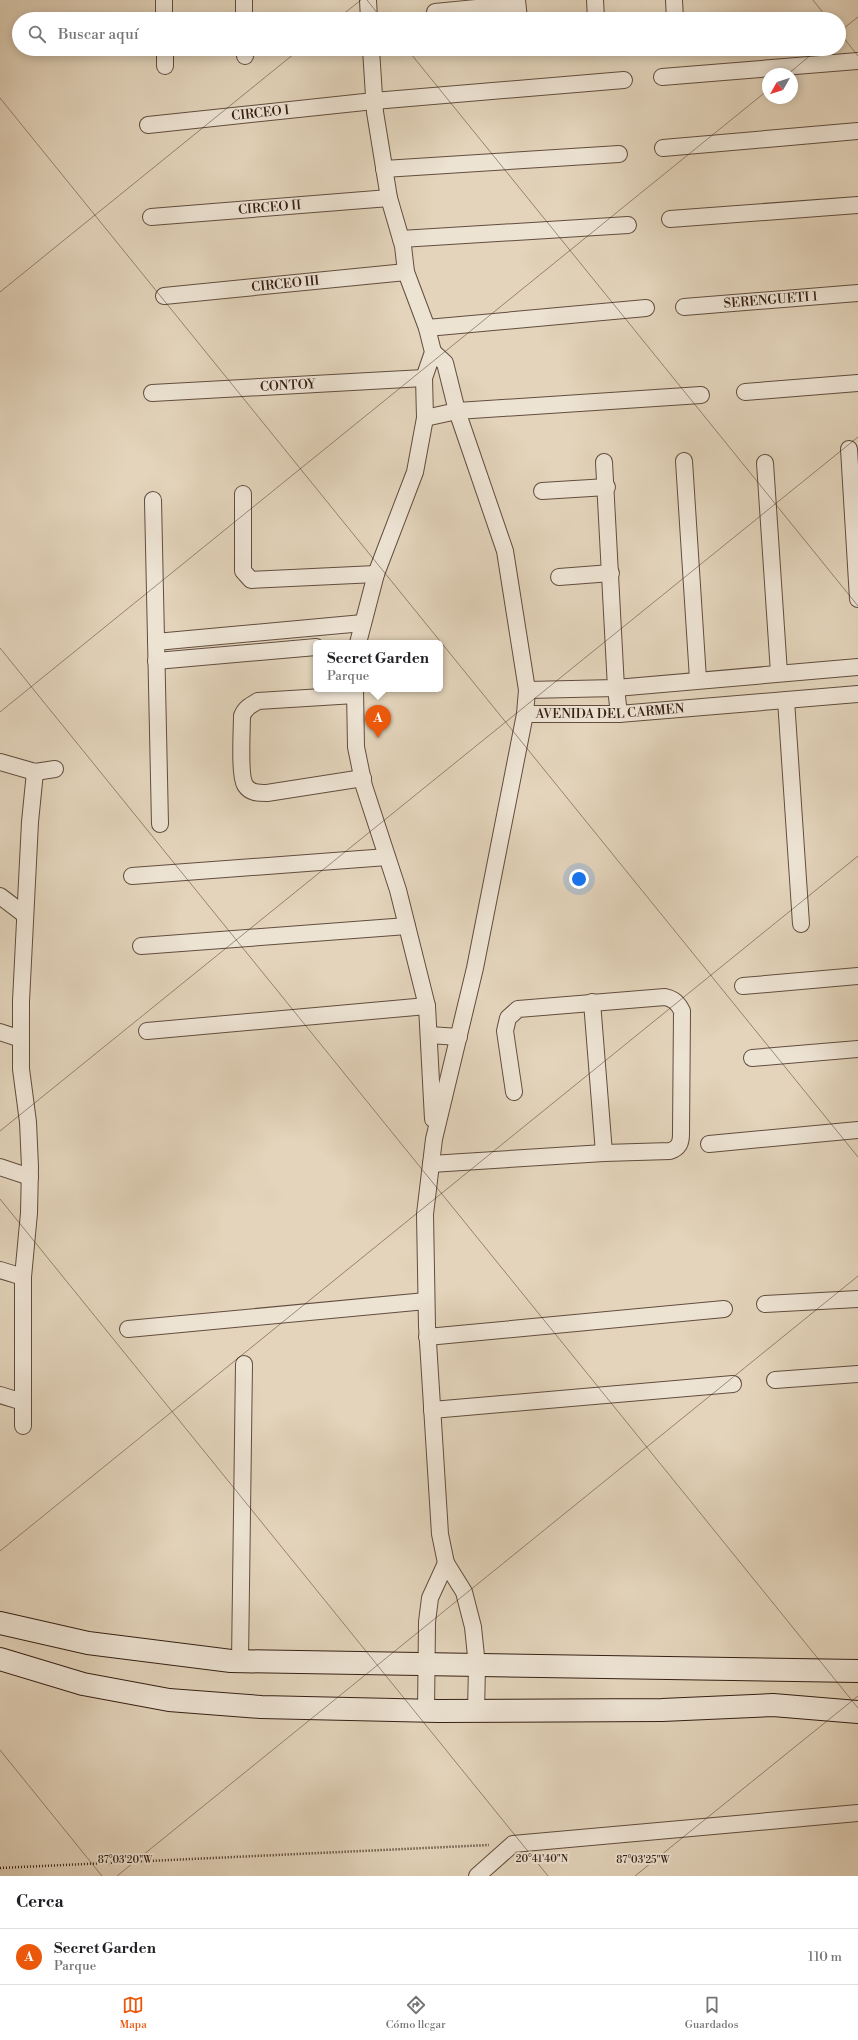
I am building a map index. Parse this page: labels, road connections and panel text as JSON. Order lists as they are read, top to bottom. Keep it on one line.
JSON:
{"streets":{"street":["CIRCEO I","CIRCEO II","CIRCEO III","SERENGUETI 1","CONTOY","AVENIDA DEL CARMEN"]},"north":"bottom left","page":{"search":"Buscar aquí","popup":["Secret Garden","Parque"],"pins":"A","heading":"Cerca","list":[{"mark":"A","name":"Secret Garden","note":"Parque","value":"110 m"}],"nav":["Mapa","Cómo llegar","Guardados"]},"coordinates":["20°41'40\"N","87°03'20\"W","87°03'25\"W"]}
